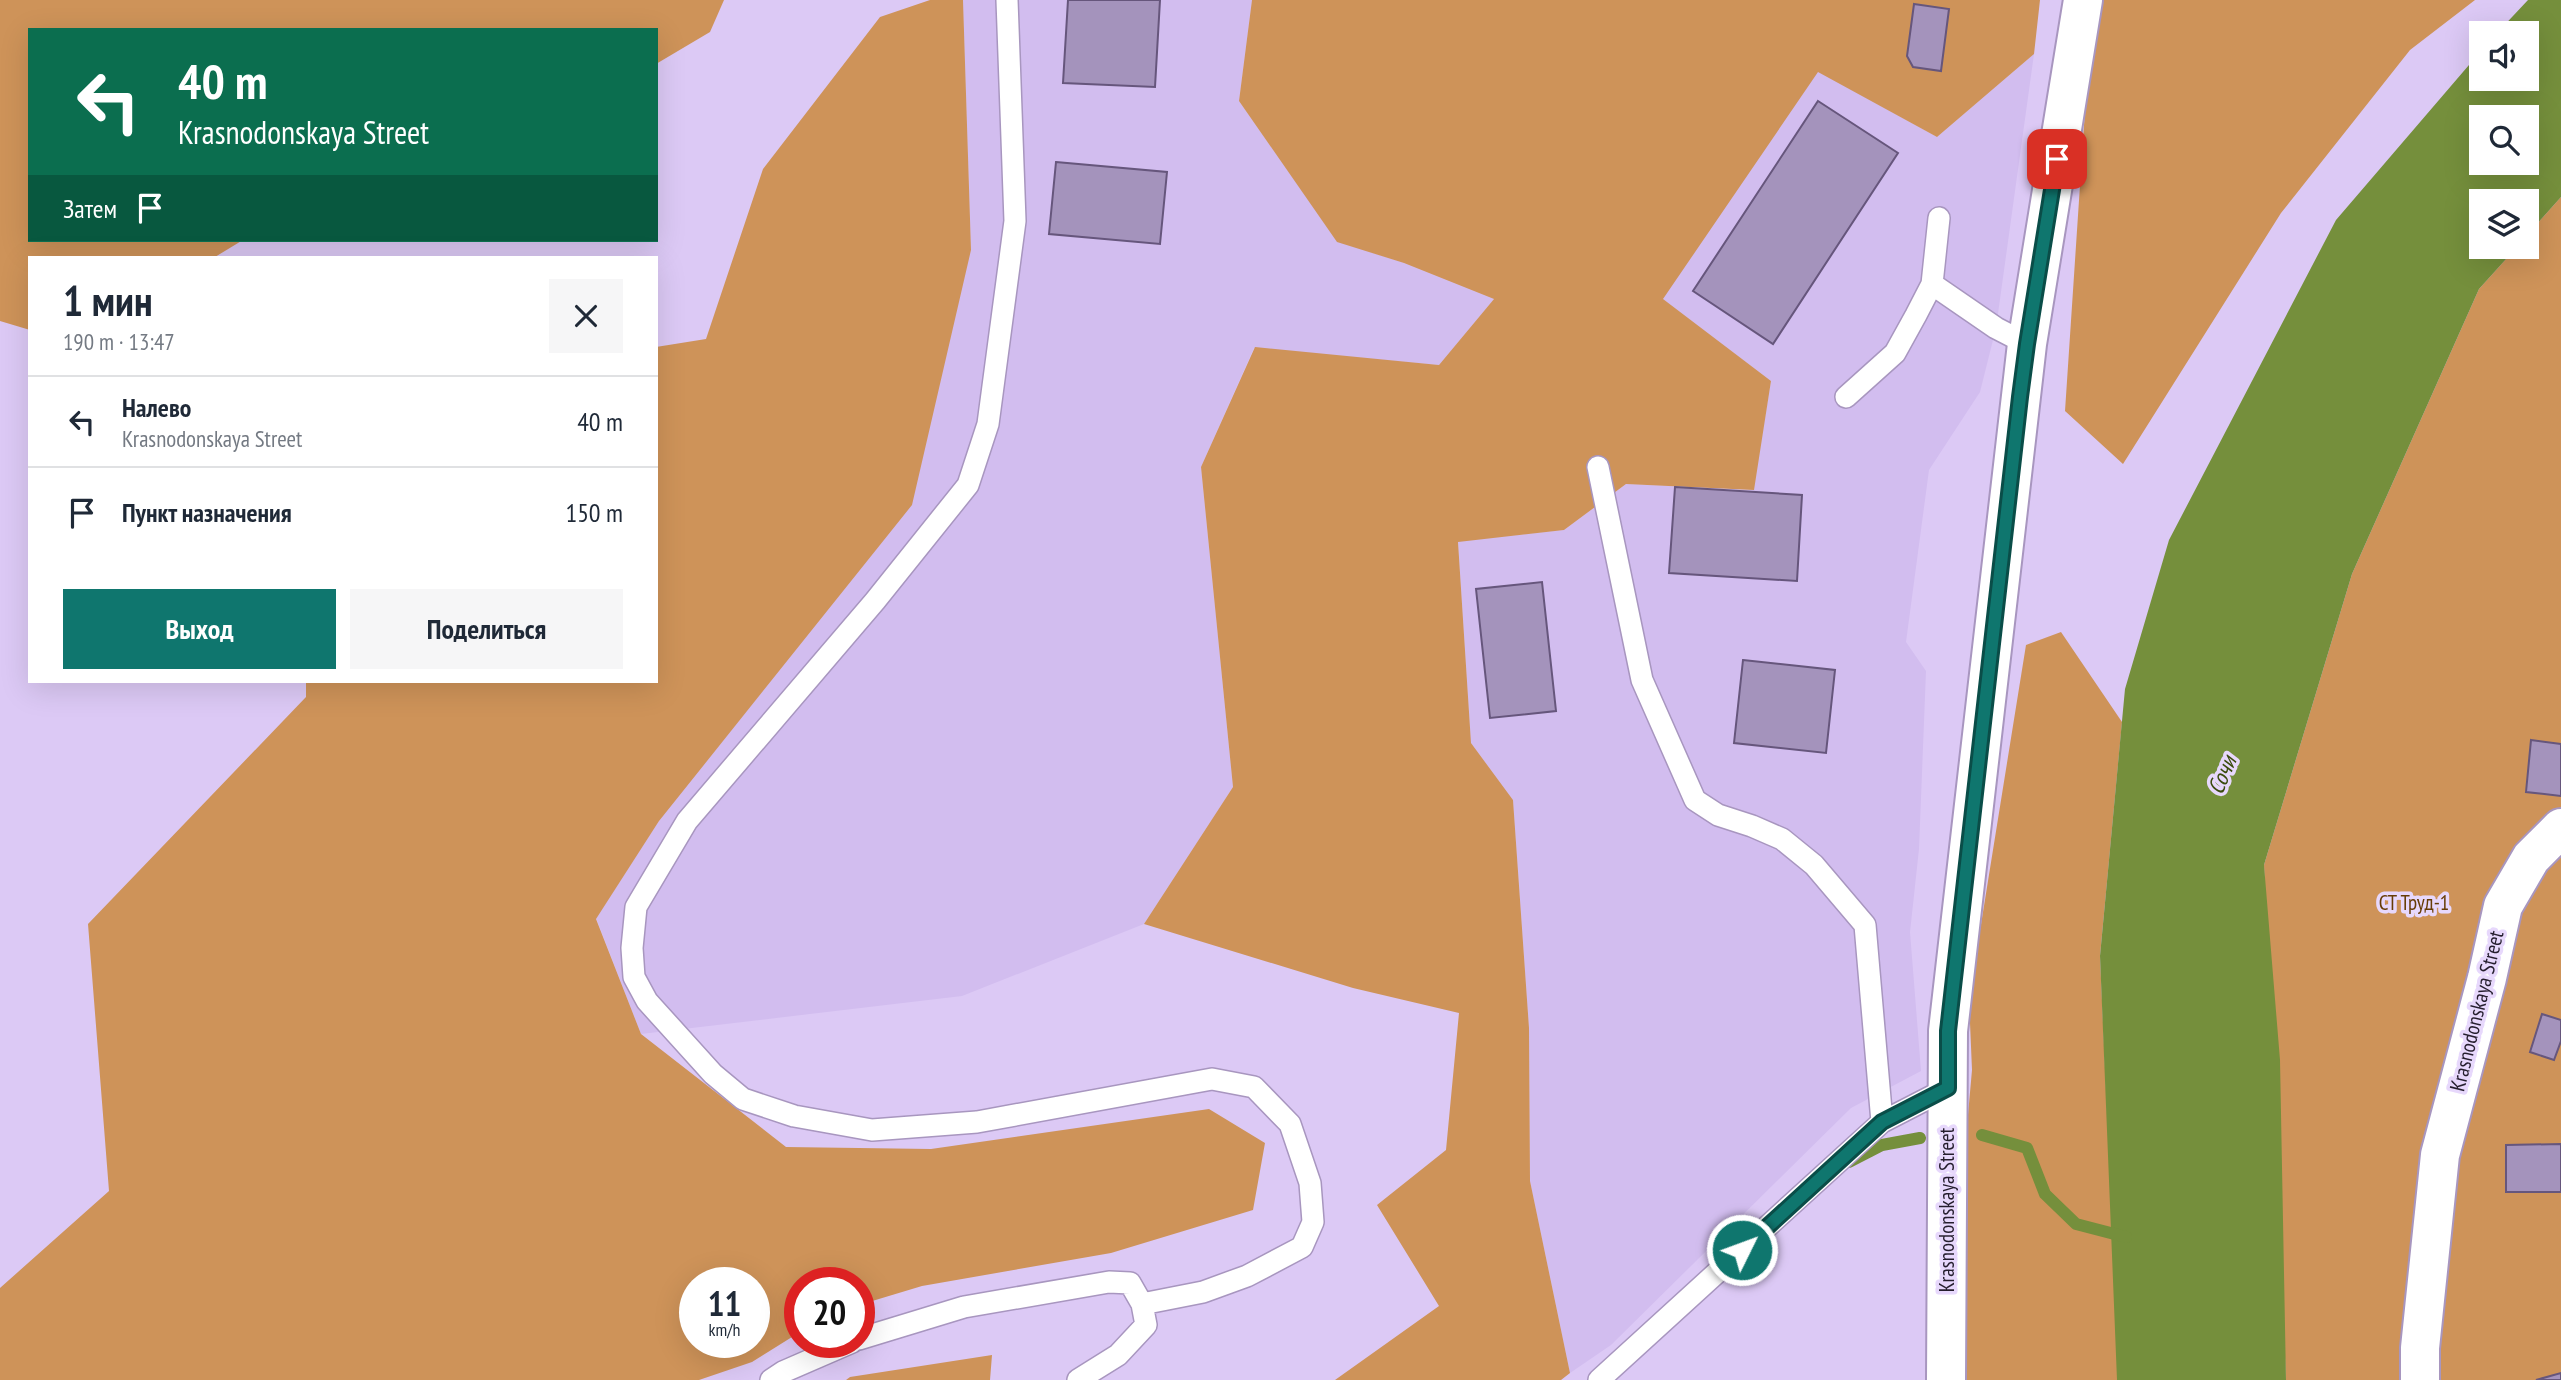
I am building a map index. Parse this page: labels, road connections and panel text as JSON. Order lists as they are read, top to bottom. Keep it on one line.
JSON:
{"streets":{"street":["Krasnodonskaya Street"]},"water":["Сочи"],"parks":["СТ Труд-1"],"page":{"turn":["40 m","Krasnodonskaya Street"],"then":"Затем","heading":["1 мин","190 m · 13:47"],"list":[{"name":"Налево","note":"Krasnodonskaya Street","value":"40 m"},{"name":"Пункт назначения","value":"150 m"}],"buttons":["Выход","Поделиться"],"speed":"11 km/h","limit":"20"}}
